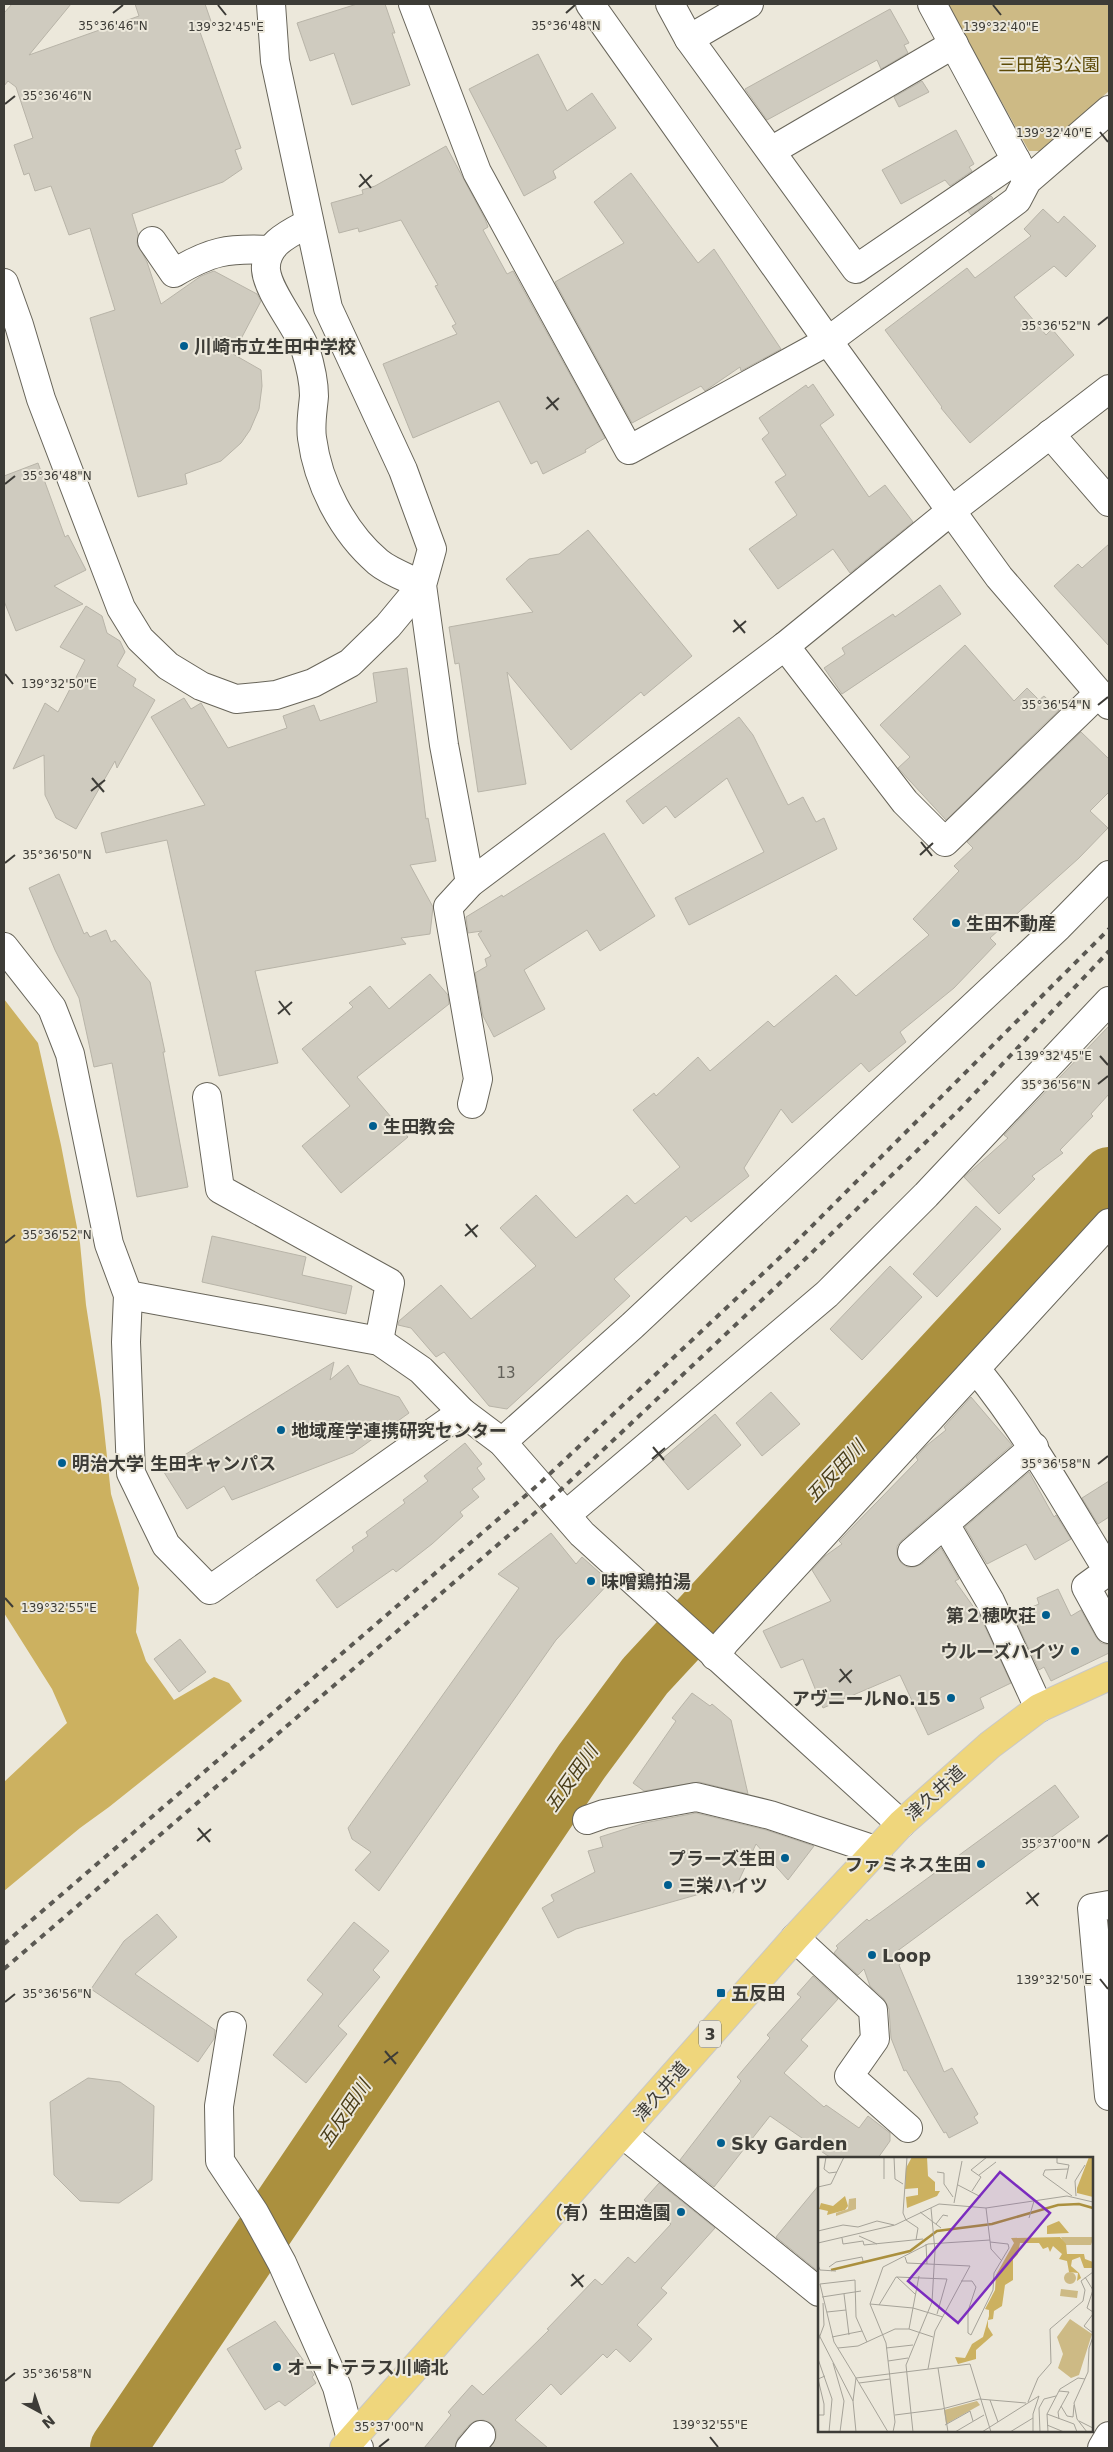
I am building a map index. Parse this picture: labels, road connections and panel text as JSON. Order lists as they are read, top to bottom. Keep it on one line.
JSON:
{"streets":{"main road":["津久井道","3"]},"water":["五反田川"],"parks":["三田第3公園"],"places":{"other":["川崎市立生田中学校","生田不動産","生田教会","地域産学連携研究センター","明治大学 生田キャンパス","味噌鶏拍湯","第２穂吹荘","ウルーズハイツ","アヴニールNo.15","プラーズ生田","ファミネス生田","三栄ハイツ","Loop","Sky Garden","（有）生田造園","オートテラス川崎北"],"transit":["五反田"]},"house_numbers":["13"],"north":"bottom right","coordinates":["35°36'46\"N","35°36'48\"N","139°32'45\"E","139°32'40\"E","35°36'52\"N","139°32'50\"E","35°36'54\"N","35°36'50\"N","35°36'56\"N","35°36'58\"N","139°32'55\"E","35°37'00\"N"]}
